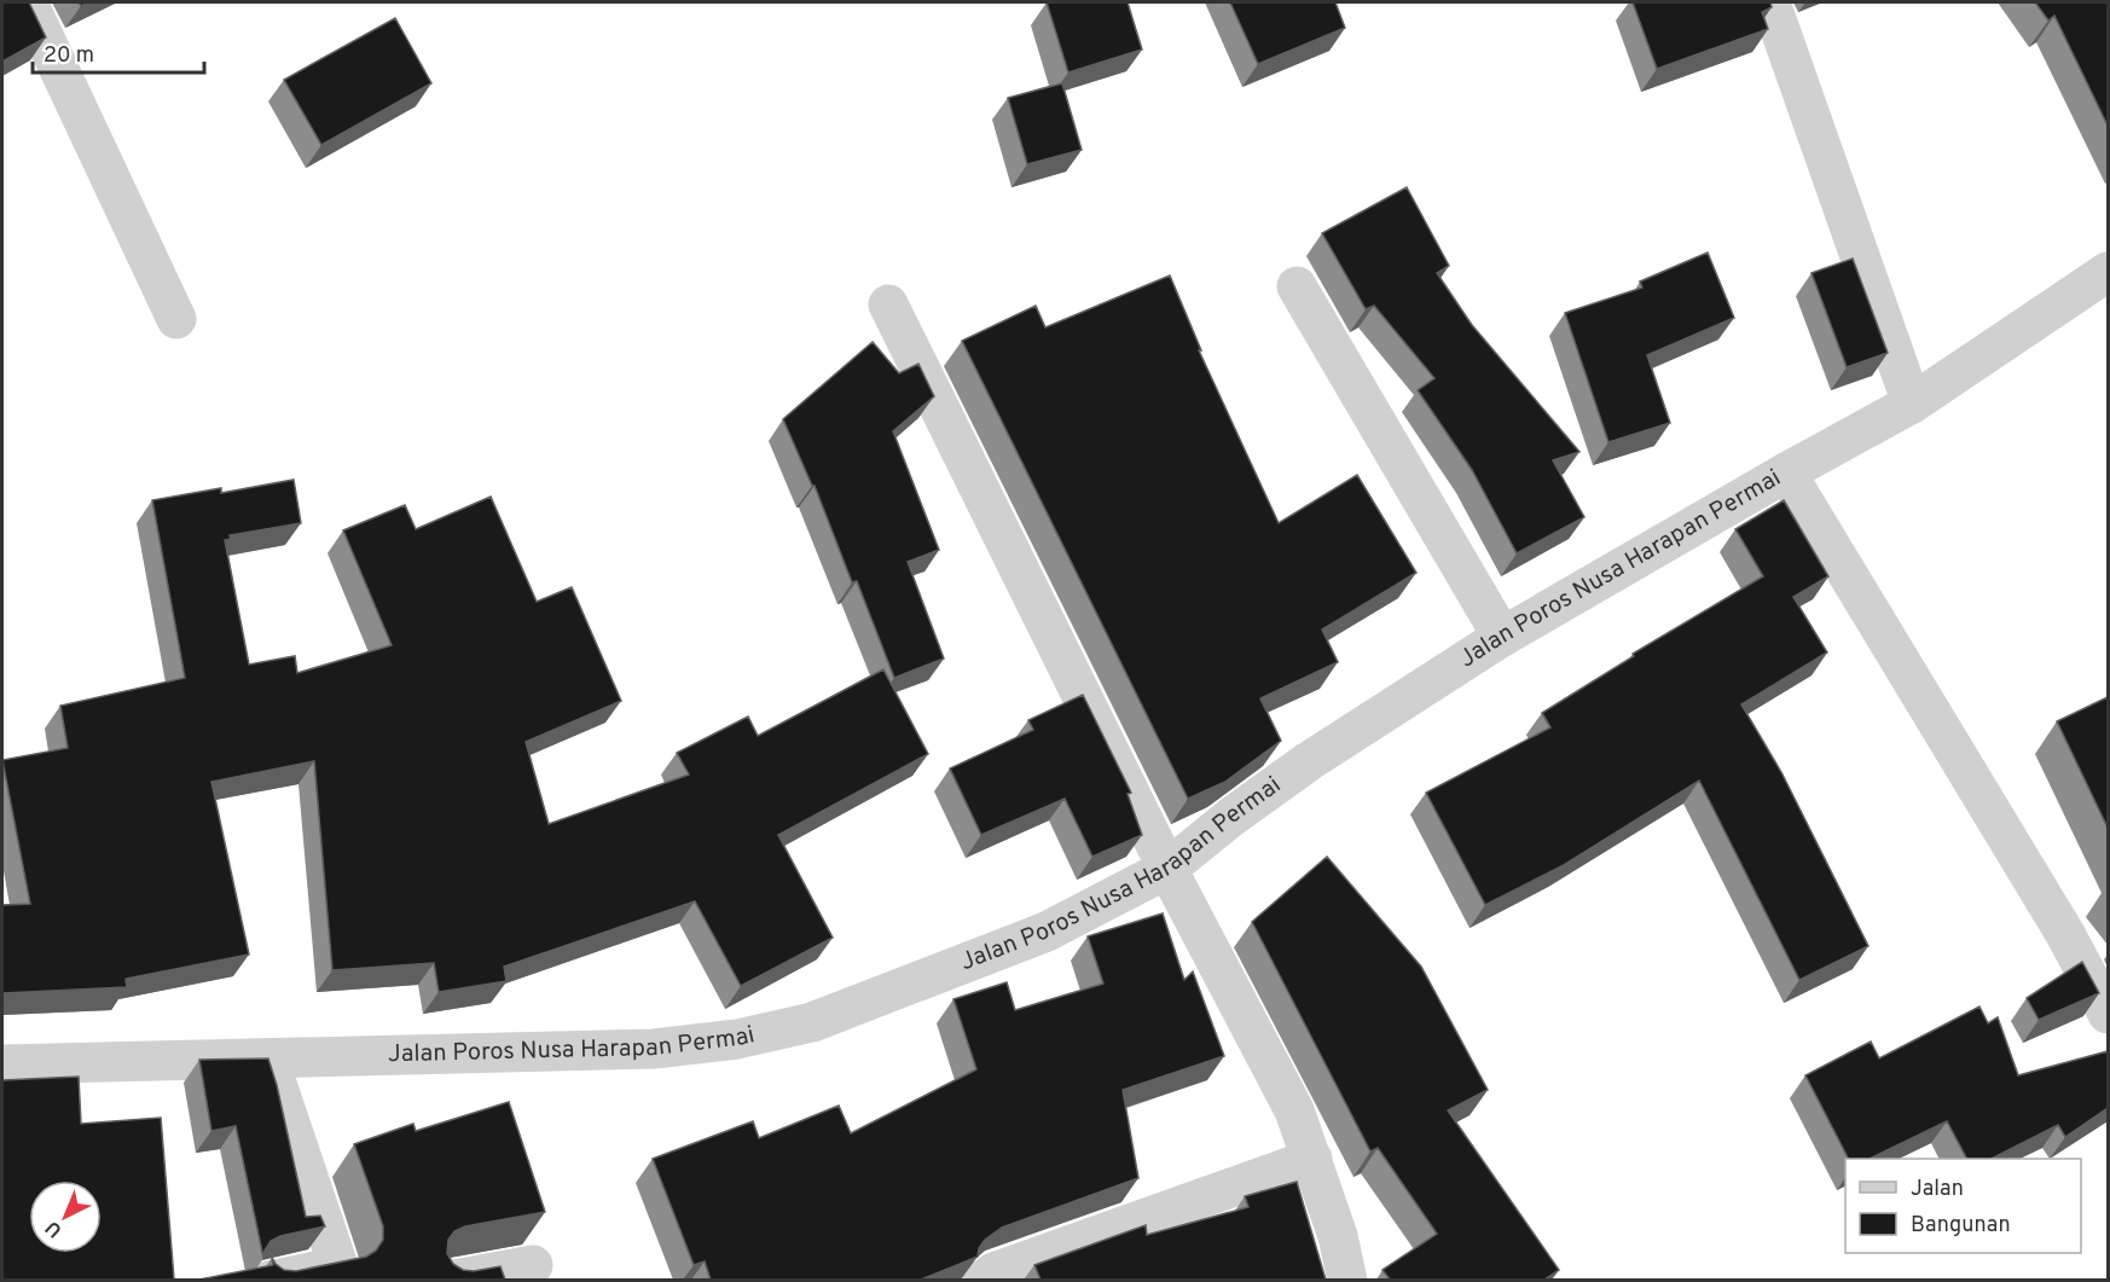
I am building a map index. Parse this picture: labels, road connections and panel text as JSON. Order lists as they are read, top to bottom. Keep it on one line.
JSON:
{"streets":{"street":["Jalan Poros Nusa Harapan Permai"]},"legend":["Jalan","Bangunan"],"scale_bar":"20 m","north":"bottom left"}
